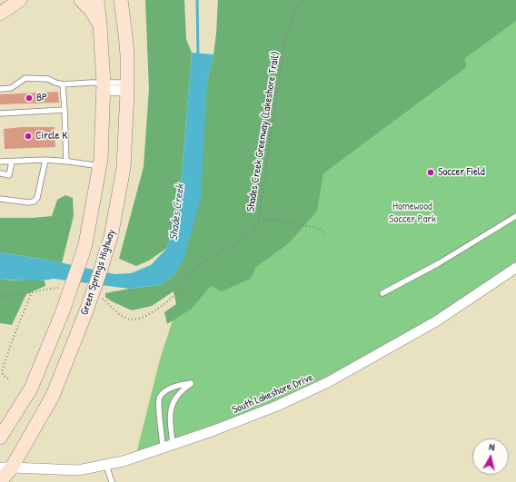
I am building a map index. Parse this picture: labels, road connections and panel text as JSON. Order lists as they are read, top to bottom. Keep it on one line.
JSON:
{"streets":{"main road":["Green Springs Highway"],"street":["South Lakeshore Drive"],"path":["Shades Creek Greenway (Lakeshore Trail)"]},"crossings":[["Green Springs Highway","South Lakeshore Drive"]],"water":["Shades Creek"],"parks":["Homewood Soccer Park"],"places":["BP","Circle K","Soccer Field"],"north":"top"}
